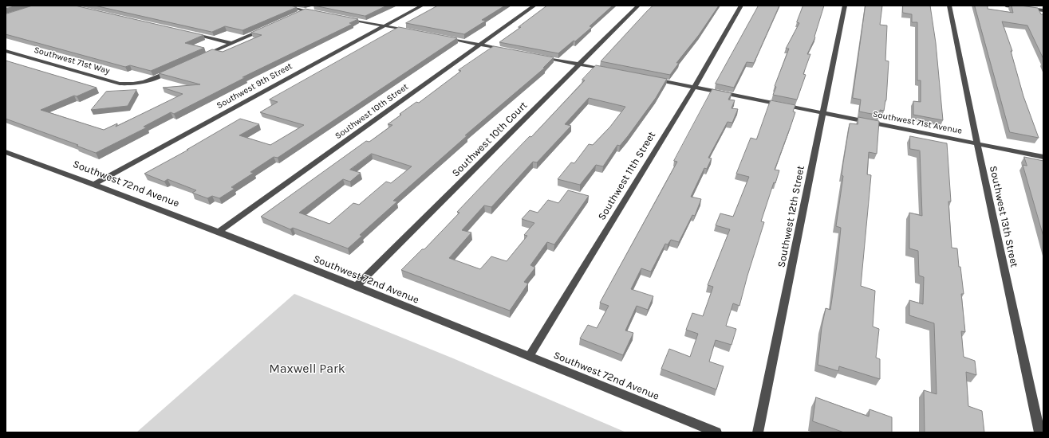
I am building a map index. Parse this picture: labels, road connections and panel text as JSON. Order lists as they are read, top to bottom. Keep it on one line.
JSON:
{"streets":{"street":["Southwest 71st Way","Southwest 9th Street","Southwest 10th Street","Southwest 71st Avenue","Southwest 10th Court","Southwest 11th Street","Southwest 72nd Avenue","Southwest 12th Street","Southwest 13th Street"]},"crossings":[["Southwest 9th Street","Southwest 72nd Avenue"],["Southwest 10th Street","Southwest 72nd Avenue"],["Southwest 71st Avenue","Southwest 11th Street"],["Southwest 71st Avenue","Southwest 12th Street"],["Southwest 71st Avenue","Southwest 13th Street"],["Southwest 10th Court","Southwest 72nd Avenue"],["Southwest 11th Street","Southwest 72nd Avenue"]],"parks":["Maxwell Park"]}
